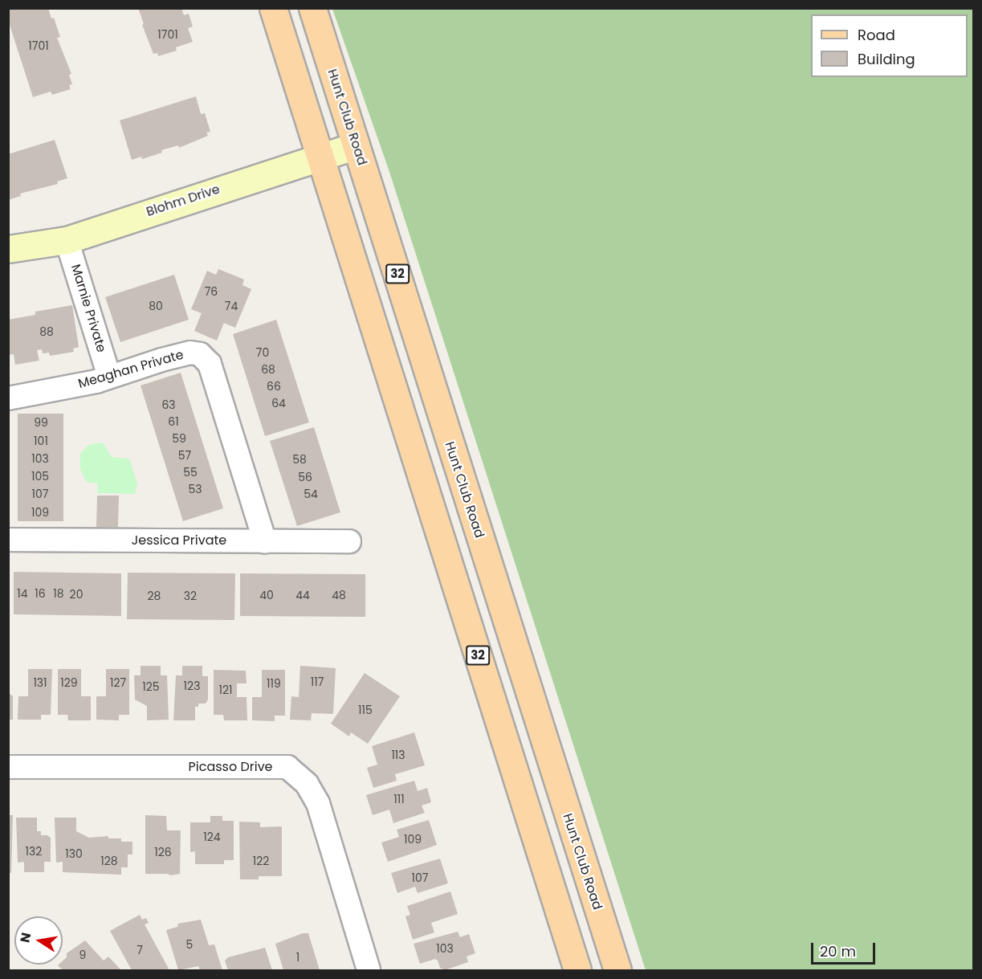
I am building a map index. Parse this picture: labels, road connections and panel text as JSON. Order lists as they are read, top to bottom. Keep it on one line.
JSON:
{"streets":{"main road":["Hunt Club Road","32"],"street":["Blohm Drive","Marnie Private","Meaghan Private","Jessica Private","Picasso Drive"]},"crossings":[["Hunt Club Road","Blohm Drive"],["Blohm Drive","32"],["Blohm Drive","Marnie Private"],["Marnie Private","Meaghan Private"],["Meaghan Private","Jessica Private"]],"house_numbers":["1701","1701","76","80","74","88","70","68","66","64","63","61","99","59","101","57","103","58","55","105","56","53","107","54","109","14","16","18","20","40","44","48","28","32","117","131","129","127","119","123","125","121","115","113","111","124","109","132","126","130","128","122","107","5","103","7","9","1"],"legend":["Road","Building"],"scale_bar":"20 m","north":"left"}
